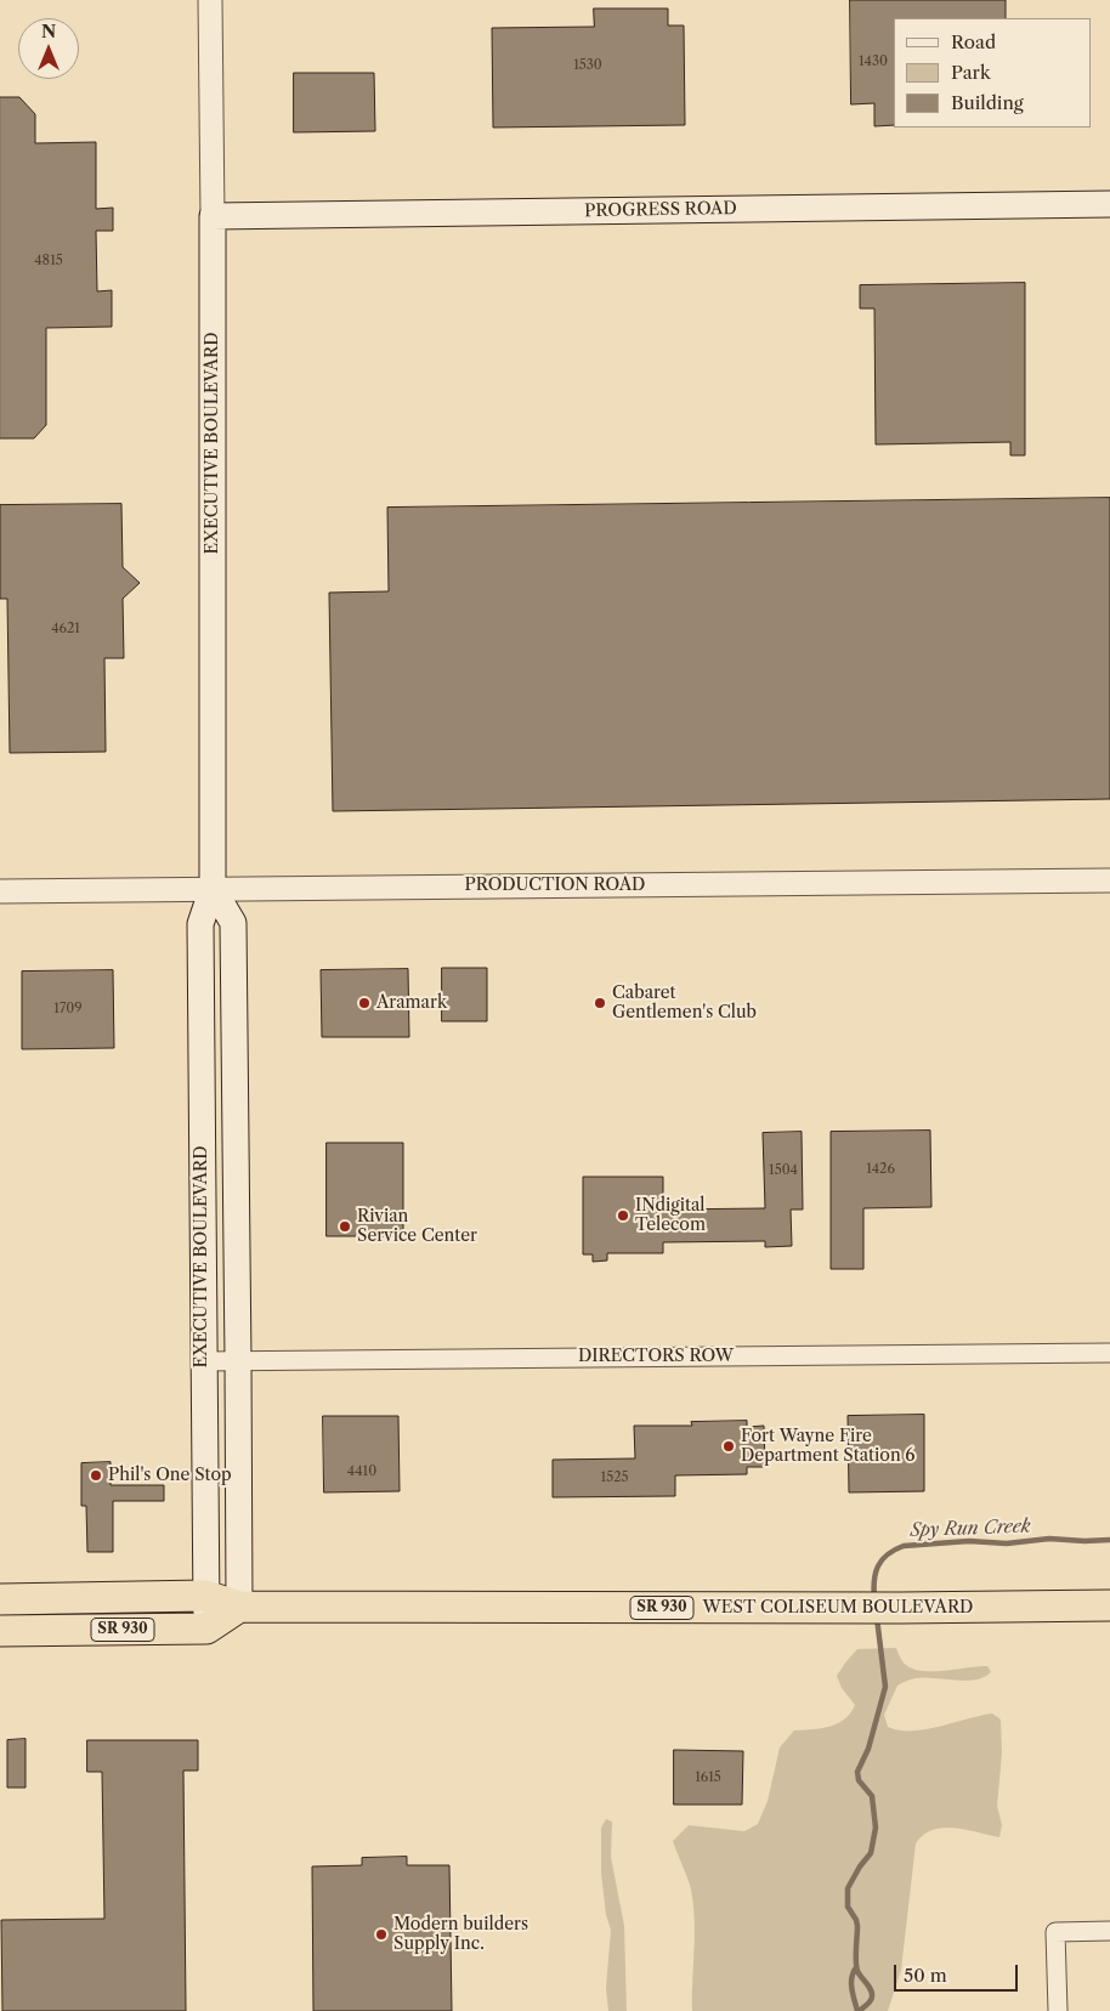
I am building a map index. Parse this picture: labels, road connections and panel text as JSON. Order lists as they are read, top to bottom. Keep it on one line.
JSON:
{"streets":{"highway":["SR 930","WEST COLISEUM BOULEVARD"],"main road":["PROGRESS ROAD","EXECUTIVE BOULEVARD"],"street":["PRODUCTION ROAD","DIRECTORS ROW"]},"crossings":[["PROGRESS ROAD","EXECUTIVE BOULEVARD"],["EXECUTIVE BOULEVARD","PRODUCTION ROAD"],["EXECUTIVE BOULEVARD","DIRECTORS ROW"],["EXECUTIVE BOULEVARD","SR 930"],["EXECUTIVE BOULEVARD","WEST COLISEUM BOULEVARD"]],"water":["Spy Run Creek"],"places":["Aramark","Cabaret Gentlemen's Club","INdigital Telecom","Rivian Service Center","Fort Wayne Fire Department Station 6","Phil's One Stop","Modern builders Supply Inc."],"house_numbers":["1430","1530","4815","4621","1709","1426","1504","4410","1525","1615"],"legend":["Road","Park","Building"],"scale_bar":"50 m","north":"top"}
